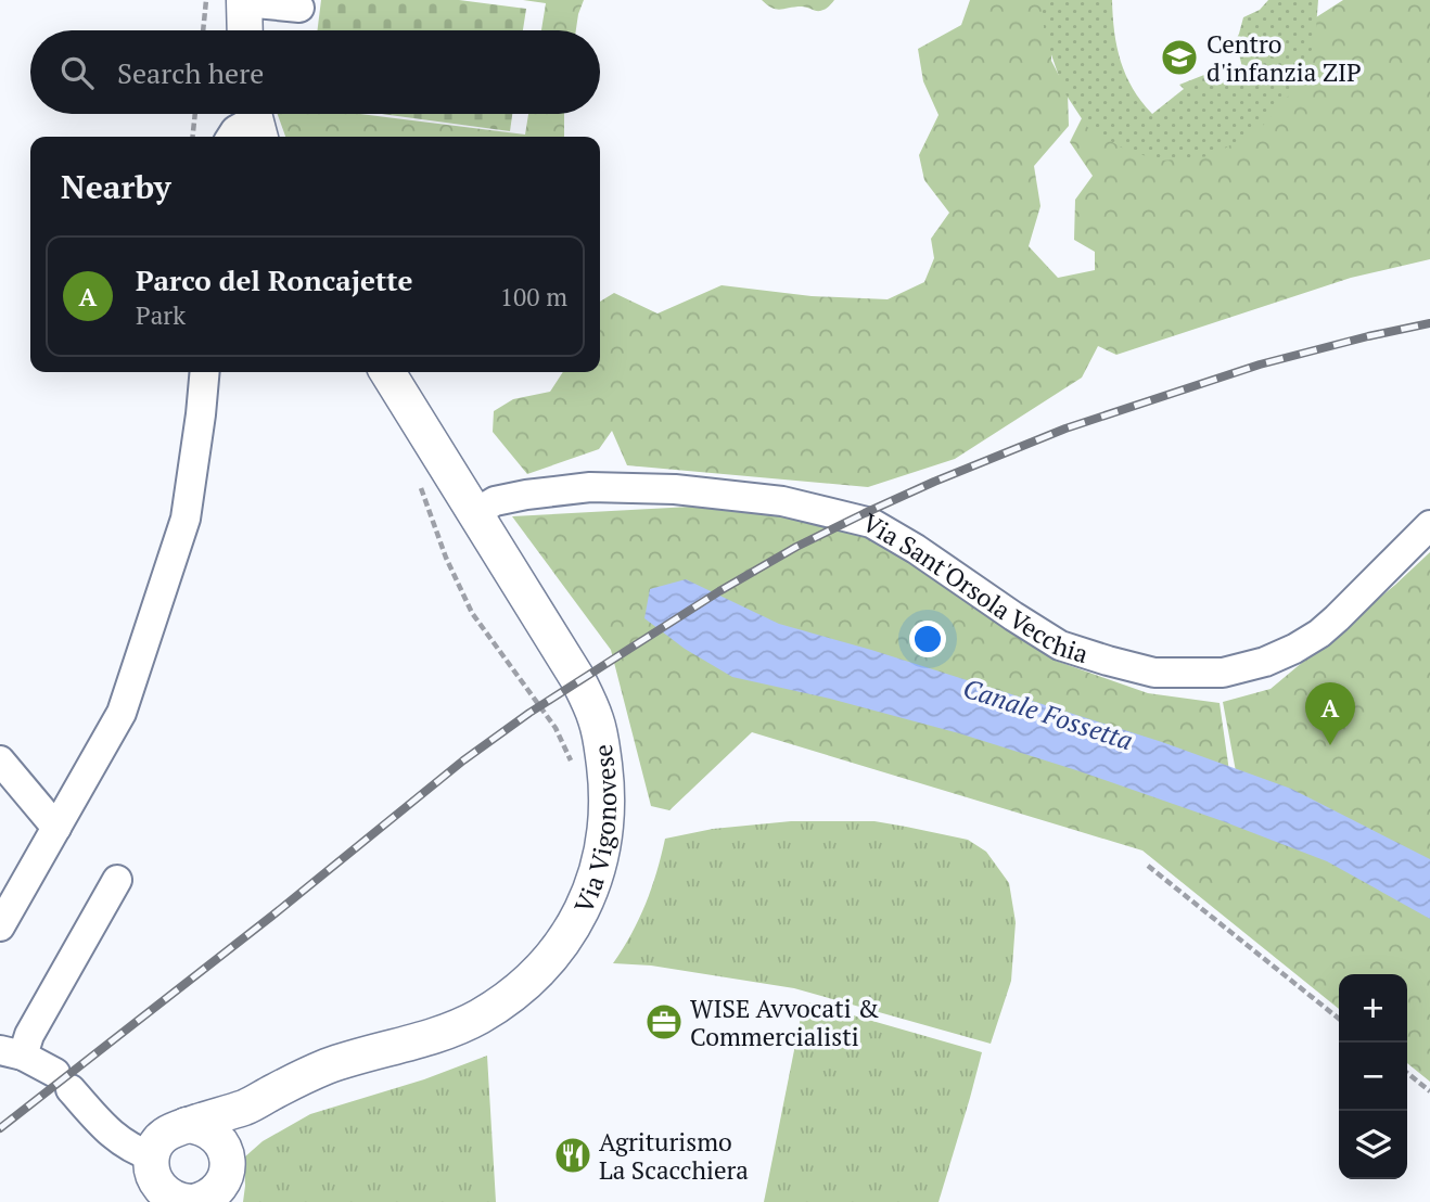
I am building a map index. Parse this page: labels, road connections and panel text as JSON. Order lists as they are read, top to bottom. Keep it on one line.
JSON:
{"streets":{"main road":["Via Vigonovese"],"street":["Via Sant'Orsola Vecchia"]},"crossings":[["Via Sant'Orsola Vecchia","Via Vigonovese"]],"water":["Canale Fossetta"],"places":{"school or university":["Centro d'infanzia ZIP"],"office":["WISE Avvocati & Commercialisti"],"restaurant":["Agriturismo La Scacchiera"]},"page":{"search":"Search here","heading":"Nearby","list":[{"mark":"A","name":"Parco del Roncajette","note":"Park","value":"100 m"}],"pins":"A","map_buttons":["+","−"]}}
